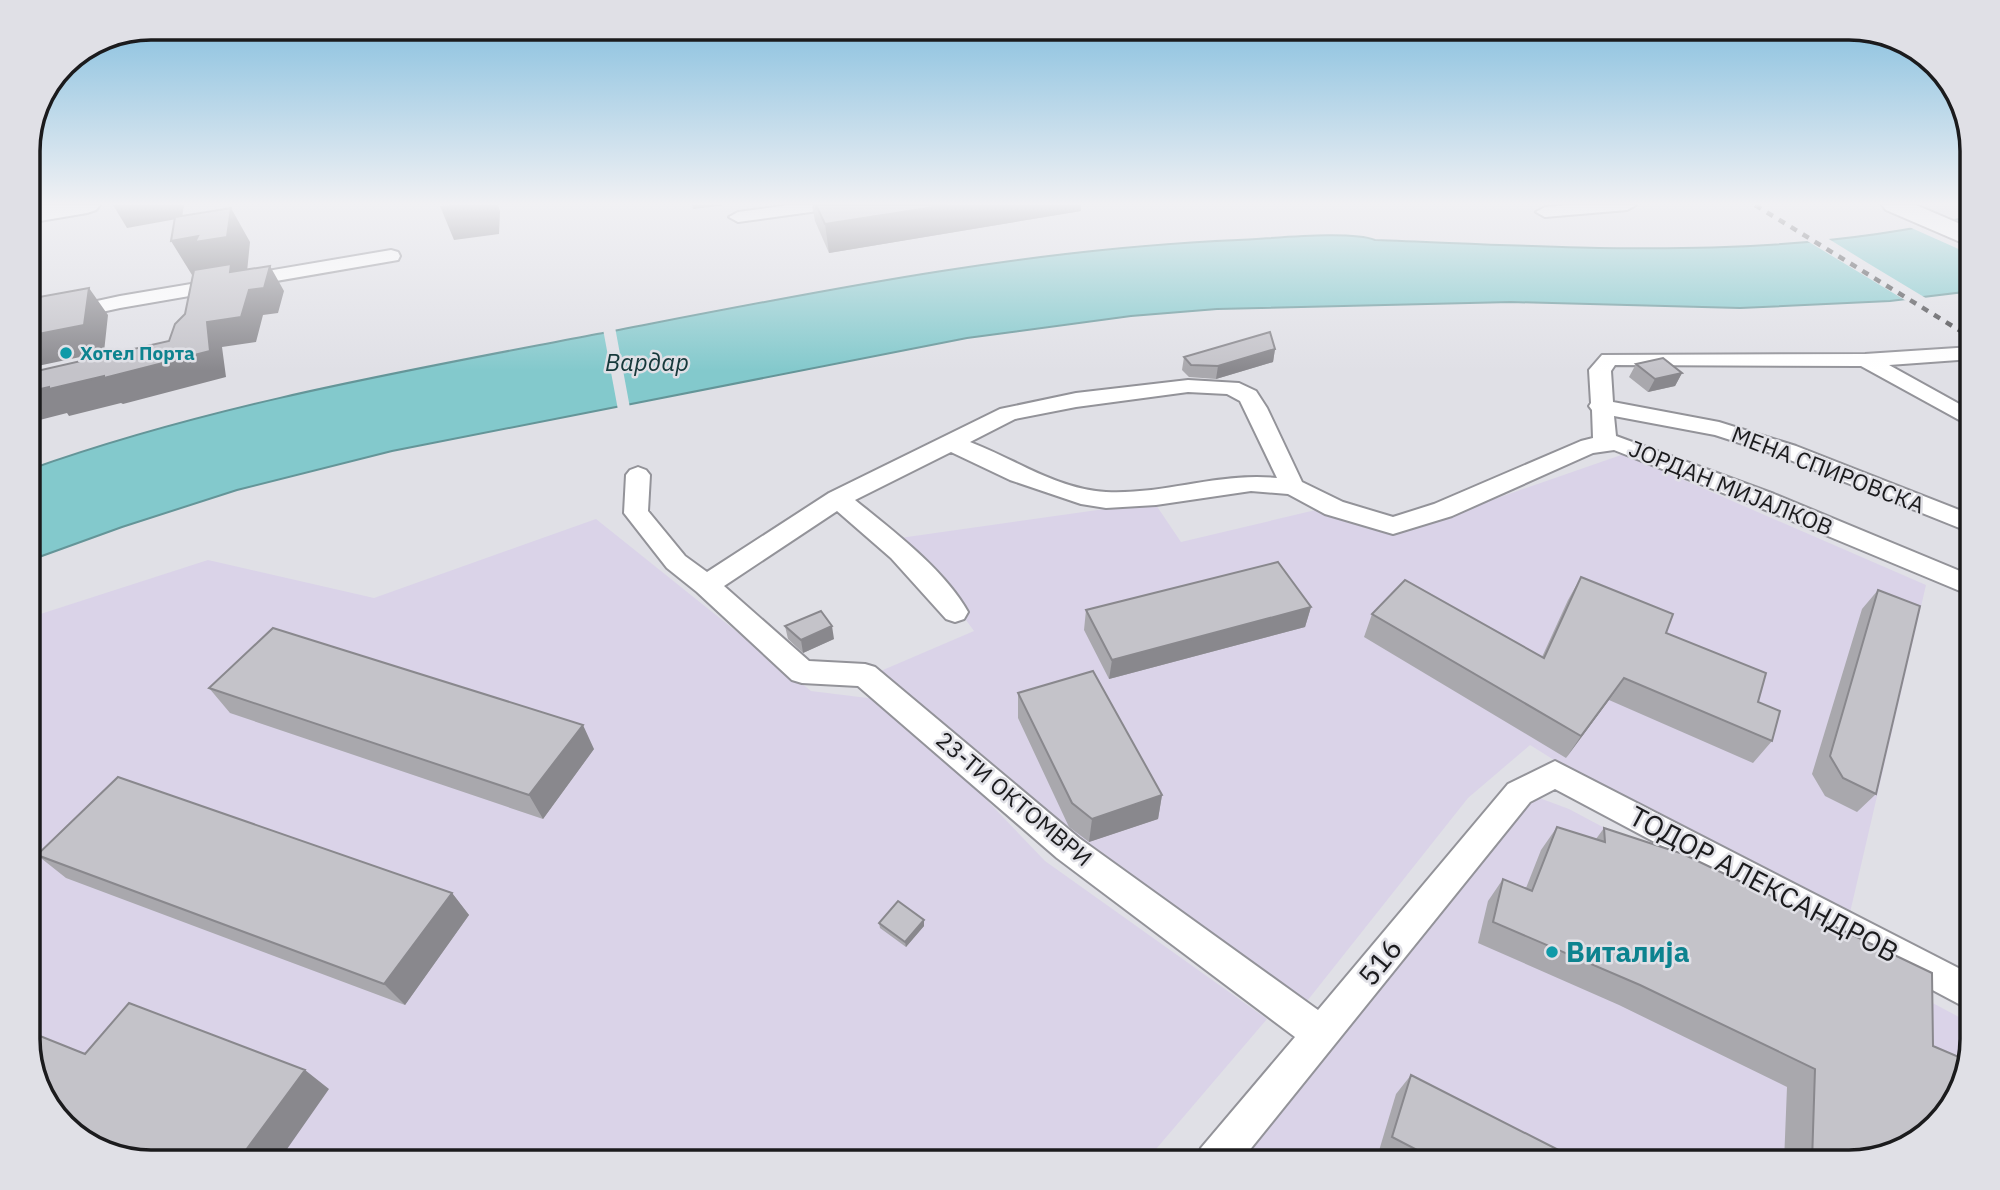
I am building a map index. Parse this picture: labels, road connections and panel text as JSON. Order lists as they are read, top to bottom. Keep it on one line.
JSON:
{"streets":{"street":["МЕНА СПИРОВСКА","ЈОРДАН МИЈАЛКОВ","23-ТИ ОКТОМВРИ","ТОДОР АЛЕКСАНДРОВ","516"]},"crossings":[["23-ТИ ОКТОМВРИ","516"],["ТОДОР АЛЕКСАНДРОВ","516"]],"water":["Вардар"],"places":["Хотел Порта","Виталија"]}
